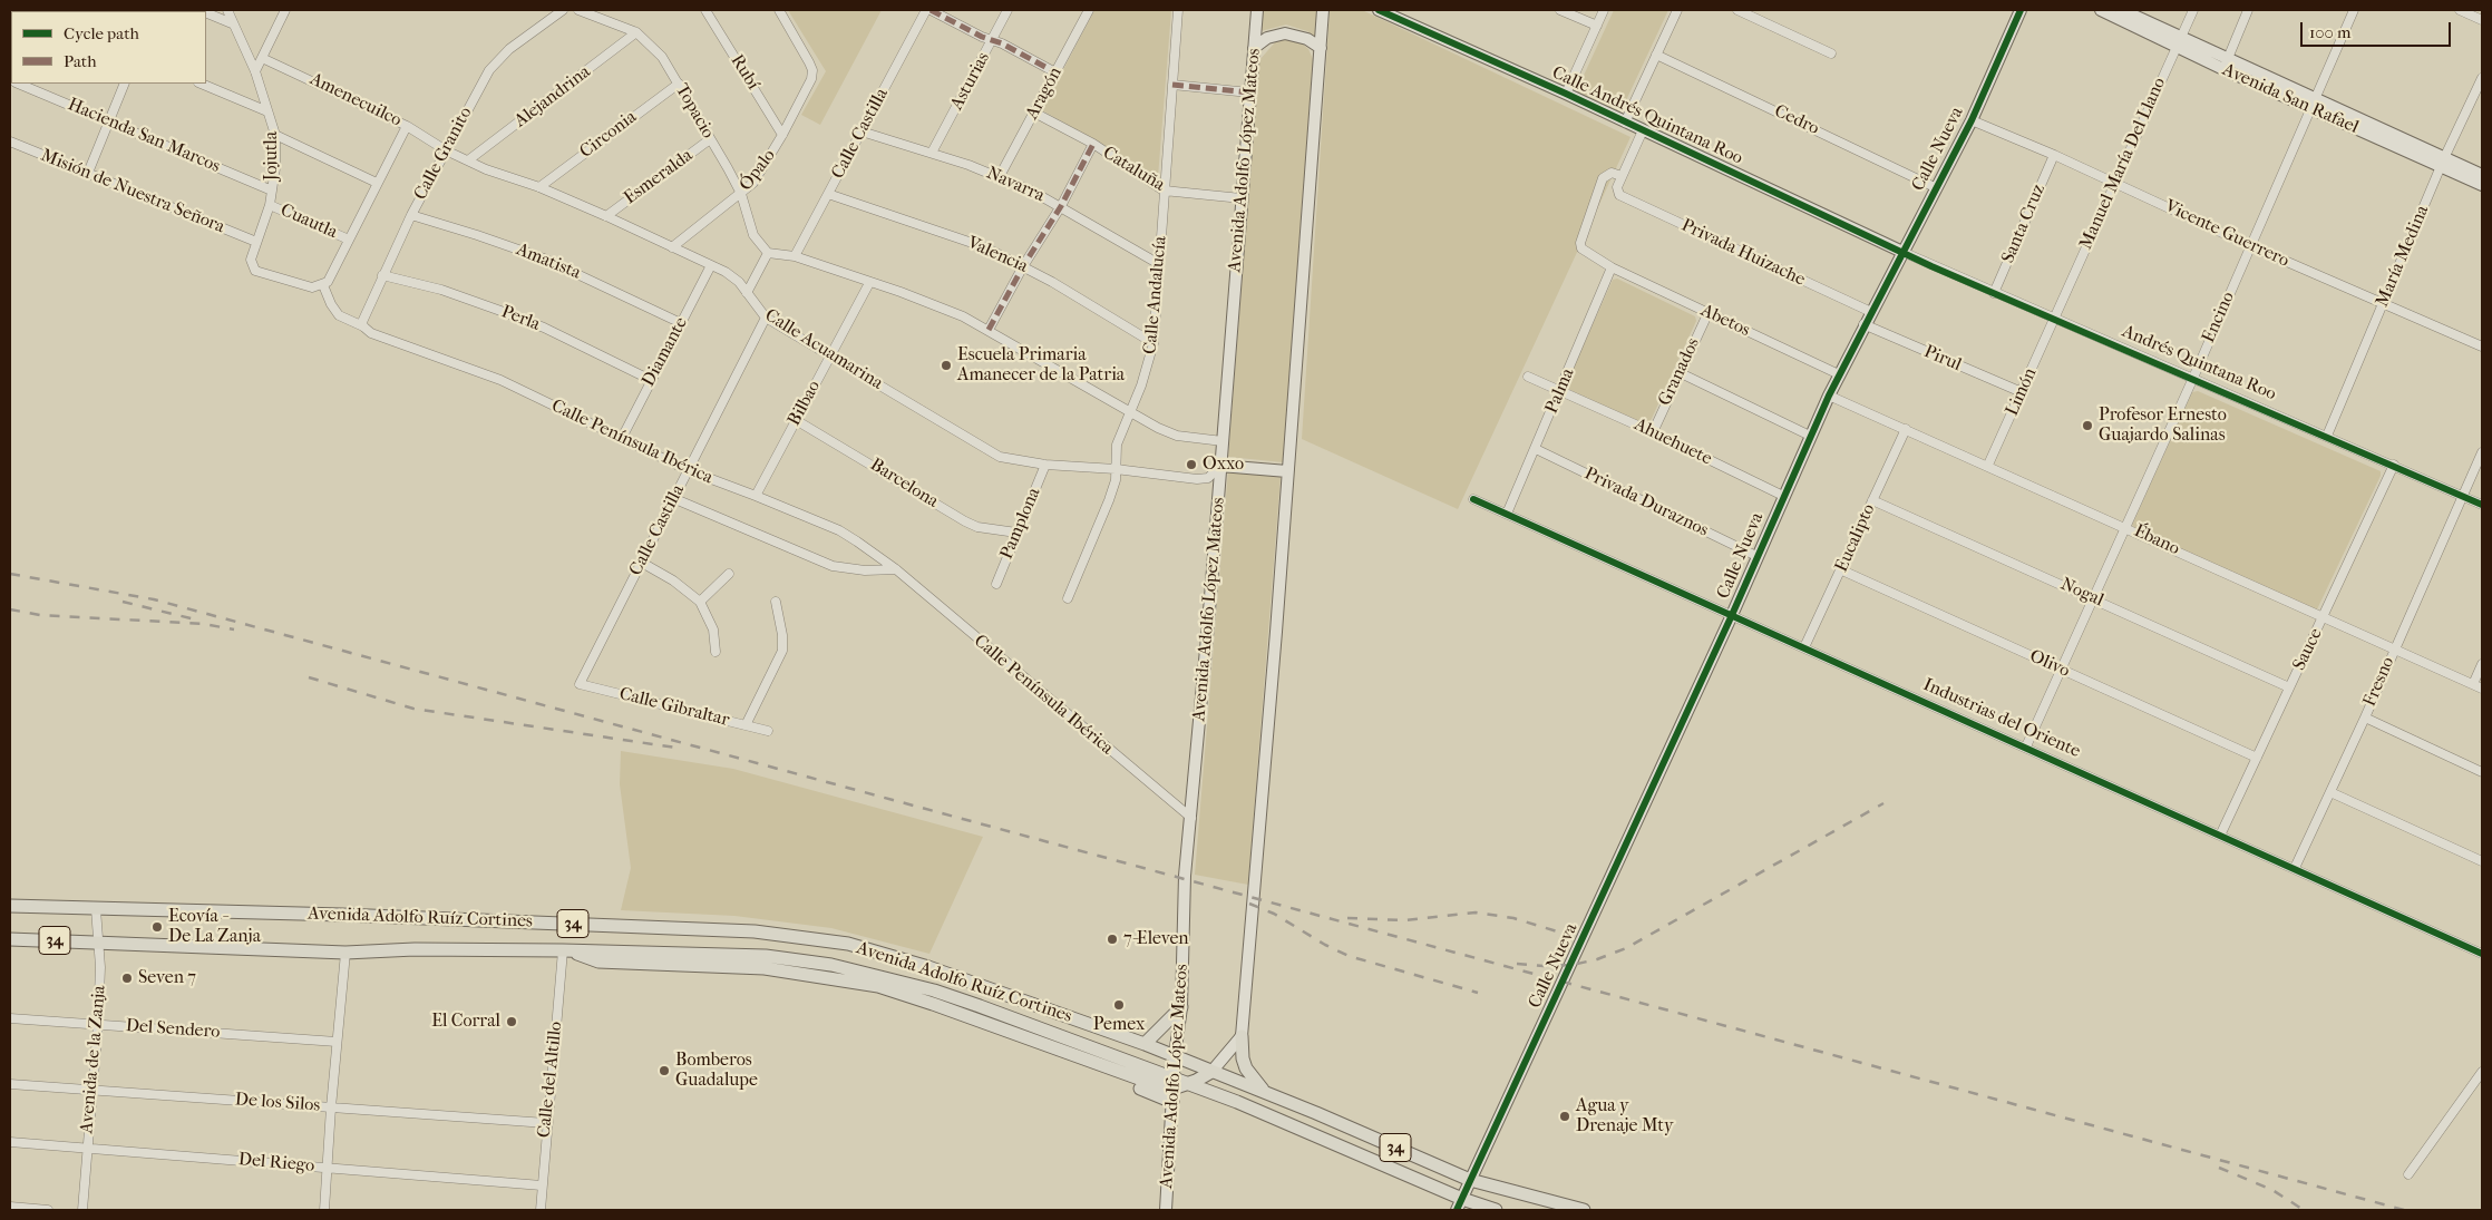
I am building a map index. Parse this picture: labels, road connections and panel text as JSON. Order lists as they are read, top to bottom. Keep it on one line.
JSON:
{"streets":{"main road":["Avenida Adolfo Ruíz Cortines","34"],"street":["Rubí","Asturias","Aragón","Alejandrina","Avenida San Rafael","Amenecuilco","Topacio","Calle Andrés Quintana Roo","Cedro","Calle Castilla","Circonia","Hacienda San Marcos","Calle Nueva","Calle Granito","Jojutla","Avenida Adolfo López Mateos","Manuel María Del Llano","Cataluña","Ópalo","Esmeralda","Navarra","Misión de Nuestra Señora","Cuautla","Santa Cruz","Vicente Guerrero","Privada Huizache","Valencia","María Medina","Amatista","Calle Andalucía","Encino","Perla","Abetos","Calle Acuamarina","Diamante","Pirul","Andrés Quintana Roo","Granados","Palma","Limón","Bilbao","Calle Península Ibérica","Ahuehuete","Barcelona","Privada Duraznos","Pamplona","Eucalipto","Ébano","Nogal","Sauce","Olivo","Fresno","Calle Gibraltar","Industrias del Oriente","Del Sendero","Avenida de la Zanja","Calle del Altillo","De los Silos","Del Riego"]},"crossings":[["Rubí","Ópalo"],["Asturias","Navarra"],["Aragón","Cataluña"],["Aragón","Navarra"],["Alejandrina","Topacio"],["Alejandrina","Calle Acuamarina"],["Avenida San Rafael","Manuel María Del Llano"],["Avenida San Rafael","María Medina"],["Avenida San Rafael","Encino"],["Amenecuilco","Calle Granito"],["Amenecuilco","Calle Acuamarina"],["Topacio","Circonia"],["Topacio","Ópalo"],["Topacio","Esmeralda"],["Calle Andrés Quintana Roo","Calle Nueva"],["Calle Andrés Quintana Roo","Andrés Quintana Roo"],["Cedro","Calle Nueva"],["Calle Castilla","Navarra"],["Calle Castilla","Valencia"],["Calle Castilla","Calle Acuamarina"],["Calle Castilla","Calle Península Ibérica"],["Calle Castilla","Calle Gibraltar"],["Circonia","Calle Acuamarina"],["Hacienda San Marcos","Jojutla"],["Calle Nueva","Vicente Guerrero"],["Calle Nueva","Privada Huizache"],["Calle Nueva","Abetos"],["Calle Nueva","Pirul"],["Calle Nueva","Andrés Quintana Roo"],["Calle Nueva","Ahuehuete"],["Calle Nueva","Privada Duraznos"],["Calle Nueva","Ébano"],["Calle Nueva","Industrias del Oriente"],["Calle Nueva","Avenida Adolfo Ruíz Cortines"],["Calle Granito","Amatista"],["Calle Granito","Perla"],["Calle Granito","Calle Acuamarina"],["Calle Granito","Calle Península Ibérica"],["Jojutla","Misión de Nuestra Señora"],["Jojutla","Cuautla"],["Jojutla","Calle Península Ibérica"],["Avenida Adolfo López Mateos","Cataluña"],["Avenida Adolfo López Mateos","Calle Acuamarina"],["Avenida Adolfo López Mateos","Calle Península Ibérica"],["Avenida Adolfo López Mateos","Avenida Adolfo Ruíz Cortines"],["Manuel María Del Llano","Vicente Guerrero"],["Manuel María Del Llano","Andrés Quintana Roo"],["Manuel María Del Llano","Limón"],["Cataluña","Calle Andalucía"],["Ópalo","Calle Acuamarina"],["Esmeralda","Calle Acuamarina"],["Navarra","Calle Andalucía"],["Santa Cruz","Vicente Guerrero"],["Santa Cruz","Andrés Quintana Roo"],["Vicente Guerrero","María Medina"],["Vicente Guerrero","Encino"],["Privada Huizache","Abetos"],["Valencia","Calle Andalucía"],["María Medina","Andrés Quintana Roo"],["Amatista","Diamante"],["Calle Andalucía","Calle Acuamarina"],["Encino","Andrés Quintana Roo"],["Encino","Ébano"],["Encino","Nogal"],["Encino","Olivo"],["Encino","Industrias del Oriente"],["Perla","Diamante"],["Abetos","Granados"],["Abetos","Palma"],["Calle Acuamarina","Diamante"],["Calle Acuamarina","Bilbao"],["Calle Acuamarina","Pamplona"],["Diamante","Calle Península Ibérica"],["Pirul","Limón"],["Andrés Quintana Roo","Limón"],["Andrés Quintana Roo","Sauce"],["Andrés Quintana Roo","Fresno"],["Granados","Ahuehuete"],["Palma","Ahuehuete"],["Palma","Privada Duraznos"],["Palma","Industrias del Oriente"],["Limón","Ébano"],["Bilbao","Calle Península Ibérica"],["Bilbao","Barcelona"],["Barcelona","Pamplona"],["Eucalipto","Ébano"],["Eucalipto","Nogal"],["Eucalipto","Olivo"],["Eucalipto","Industrias del Oriente"],["Ébano","Sauce"],["Ébano","Fresno"],["Nogal","Sauce"],["Sauce","Olivo"],["Sauce","Industrias del Oriente"],["Fresno","Industrias del Oriente"],["Avenida Adolfo Ruíz Cortines","Avenida de la Zanja"],["Avenida Adolfo Ruíz Cortines","Calle del Altillo"],["Del Sendero","Avenida de la Zanja"],["Avenida de la Zanja","De los Silos"],["Avenida de la Zanja","Del Riego"],["Calle del Altillo","De los Silos"],["Calle del Altillo","Del Riego"]],"places":["Escuela Primaria Amanecer de la Patria","Profesor Ernesto Guajardo Salinas","Oxxo","Ecovía - De La Zanja","7-Eleven","Seven 7","Pemex","El Corral","Bomberos Guadalupe","Agua y Drenaje Mty"],"legend":["Cycle path","Path"],"scale_bar":"100 m"}
